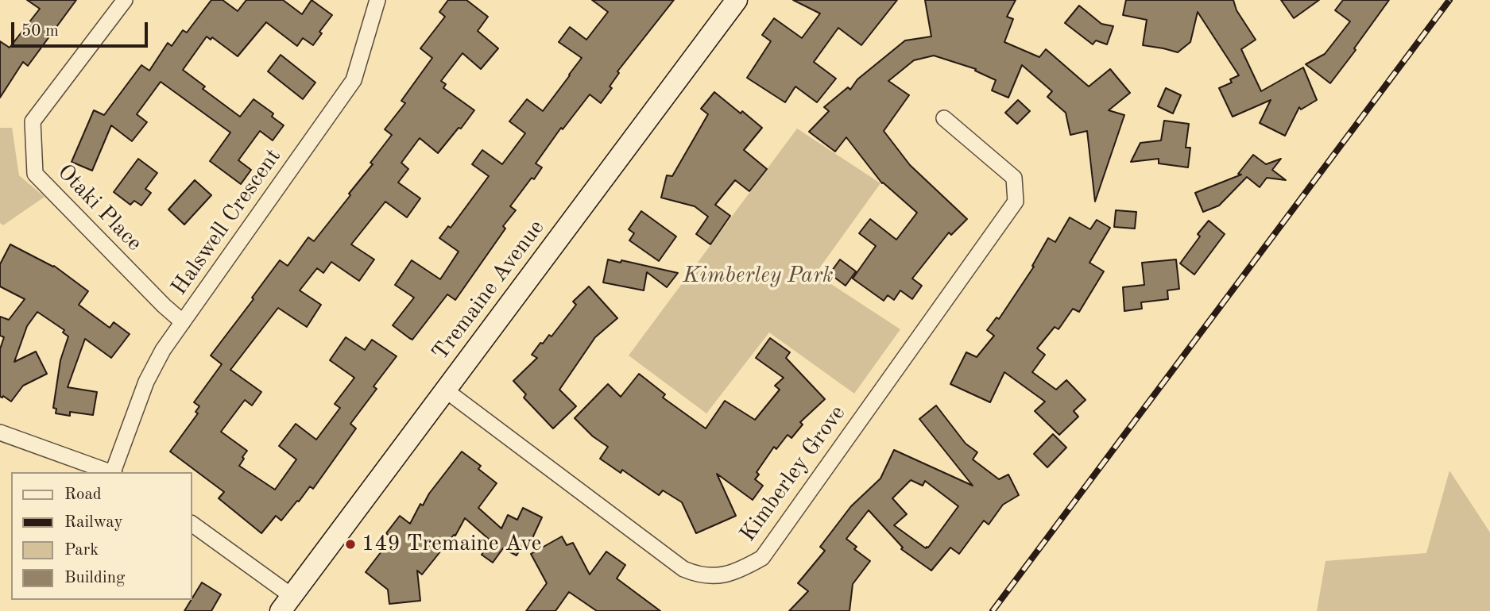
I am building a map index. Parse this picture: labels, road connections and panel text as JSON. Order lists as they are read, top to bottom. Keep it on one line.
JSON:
{"streets":{"main road":["Tremaine Avenue"],"street":["Otaki Place","Halswell Crescent","Kimberley Grove"]},"crossings":[["Otaki Place","Halswell Crescent"],["Tremaine Avenue","Kimberley Grove"]],"parks":["Kimberley Park"],"places":["149 Tremaine Ave"],"legend":["Road","Railway","Park","Building"],"scale_bar":"50 m"}
